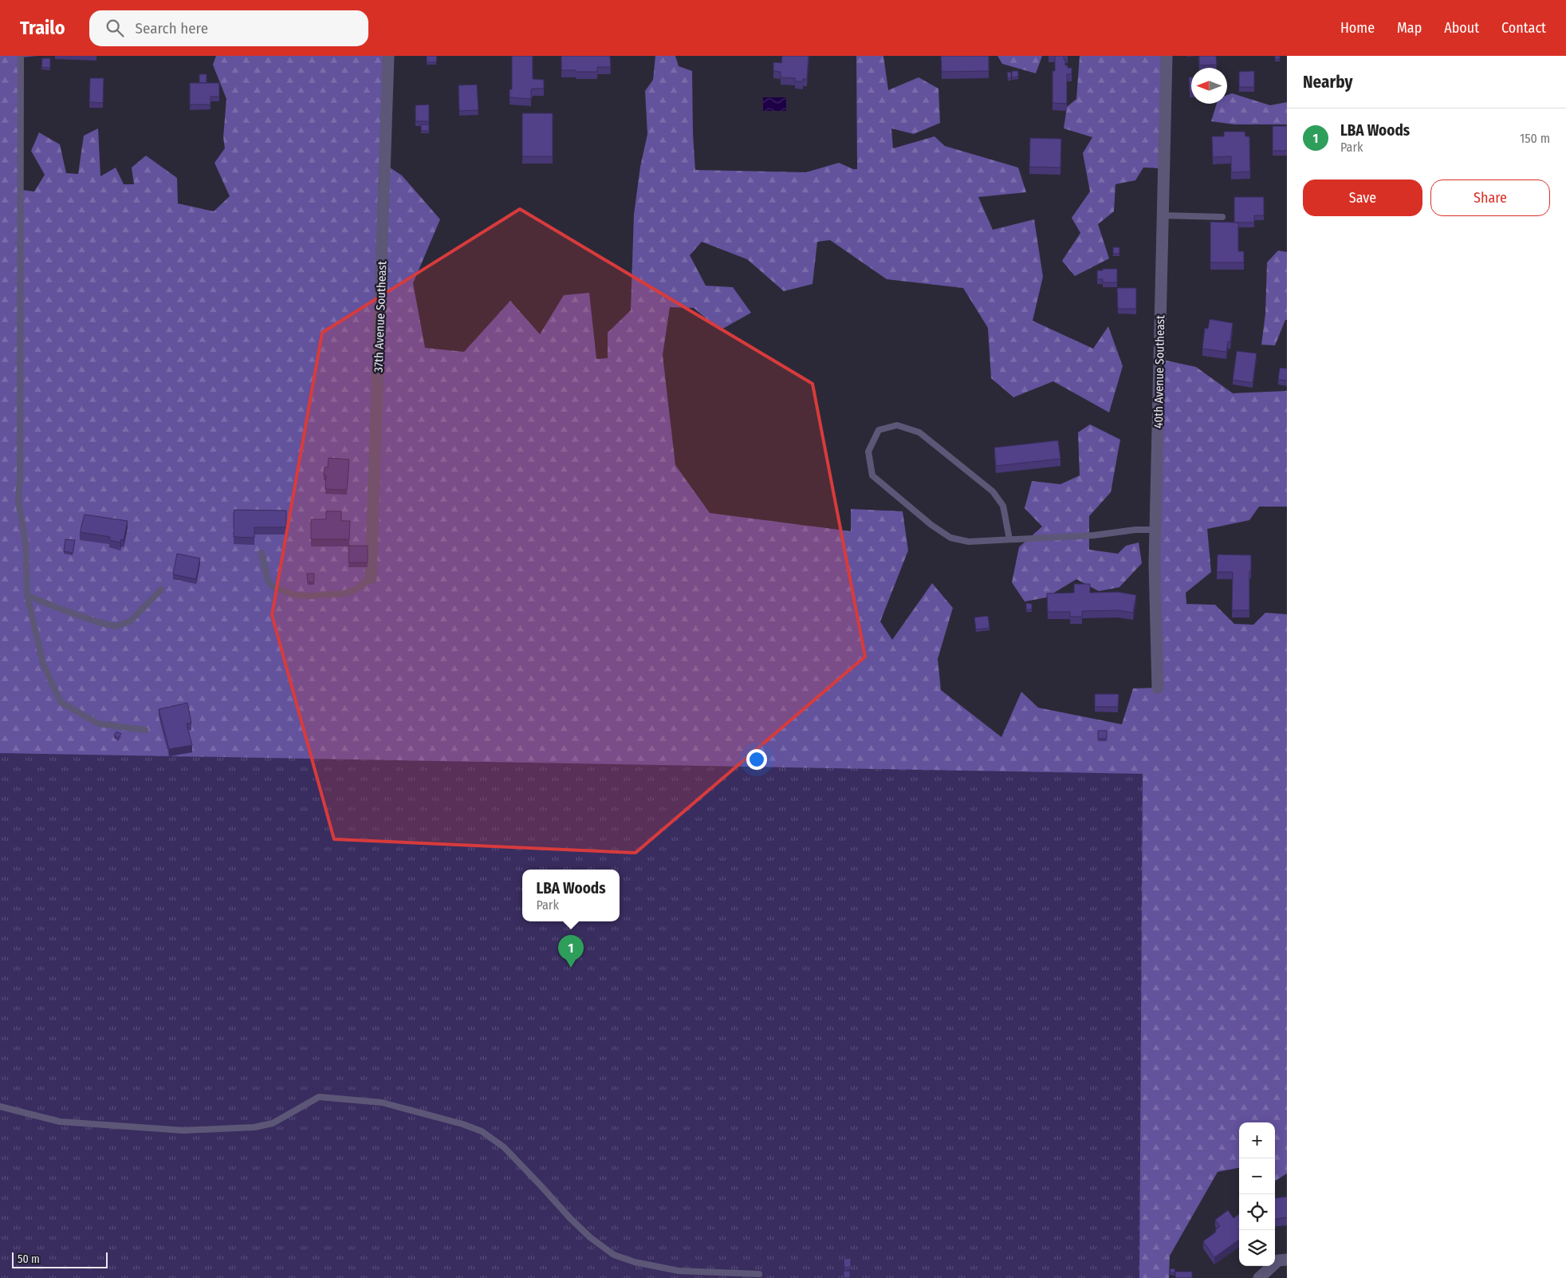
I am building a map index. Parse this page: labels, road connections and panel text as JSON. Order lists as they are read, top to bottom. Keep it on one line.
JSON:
{"streets":{"street":["37th Avenue Southeast","40th Avenue Southeast"]},"scale_bar":"50 m","north":"left","page":{"header":"Trailo","search":"Search here","nav":["Home","Map","About","Contact"],"heading":"Nearby","list":[{"mark":"1","name":"LBA Woods","note":"Park","value":"150 m"}],"buttons":["Save","Share"],"popup":["LBA Woods","Park"],"pins":"1","map_buttons":["+","−"],"scale":"50 m"}}
